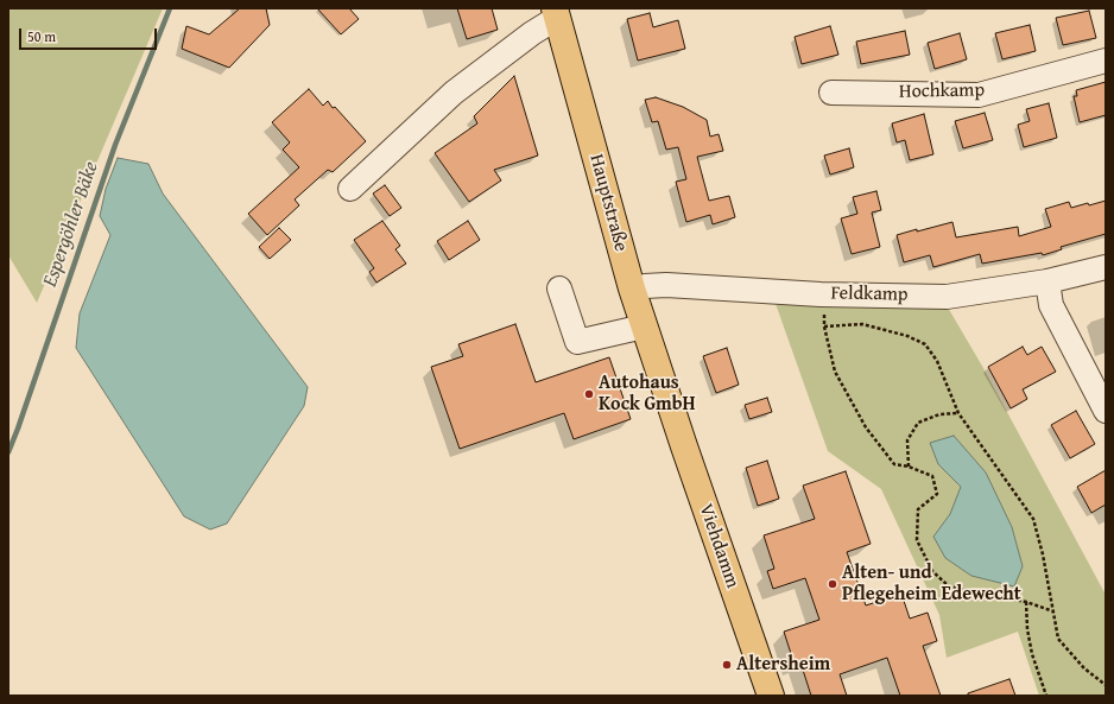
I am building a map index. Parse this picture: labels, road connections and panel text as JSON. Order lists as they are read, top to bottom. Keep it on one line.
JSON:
{"streets":{"main road":["Hauptstraße","Viehdamm"],"street":["Hochkamp","Feldkamp"]},"crossings":[["Hauptstraße","Feldkamp"],["Hauptstraße","Viehdamm"]],"water":["Espergöhler Bäke"],"places":["Autohaus Kock GmbH","Alten- und Pflegeheim Edewecht","Altersheim"],"scale_bar":"50 m"}
